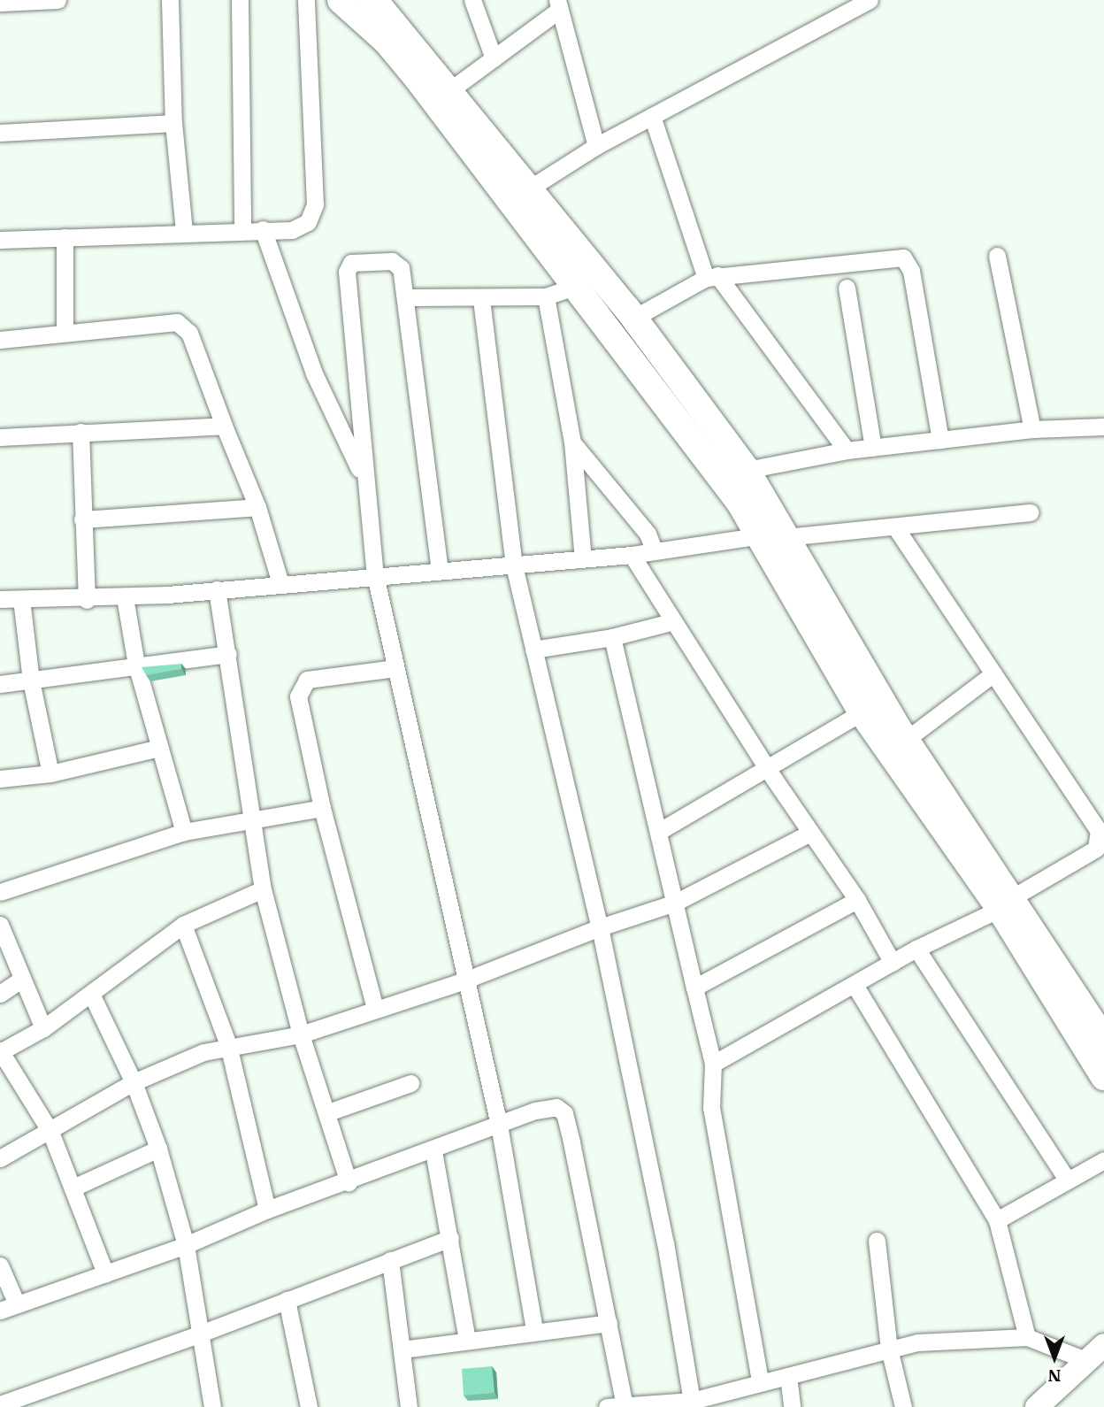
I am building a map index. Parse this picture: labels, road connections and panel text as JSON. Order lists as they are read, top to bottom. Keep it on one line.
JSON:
{"north":"bottom"}
